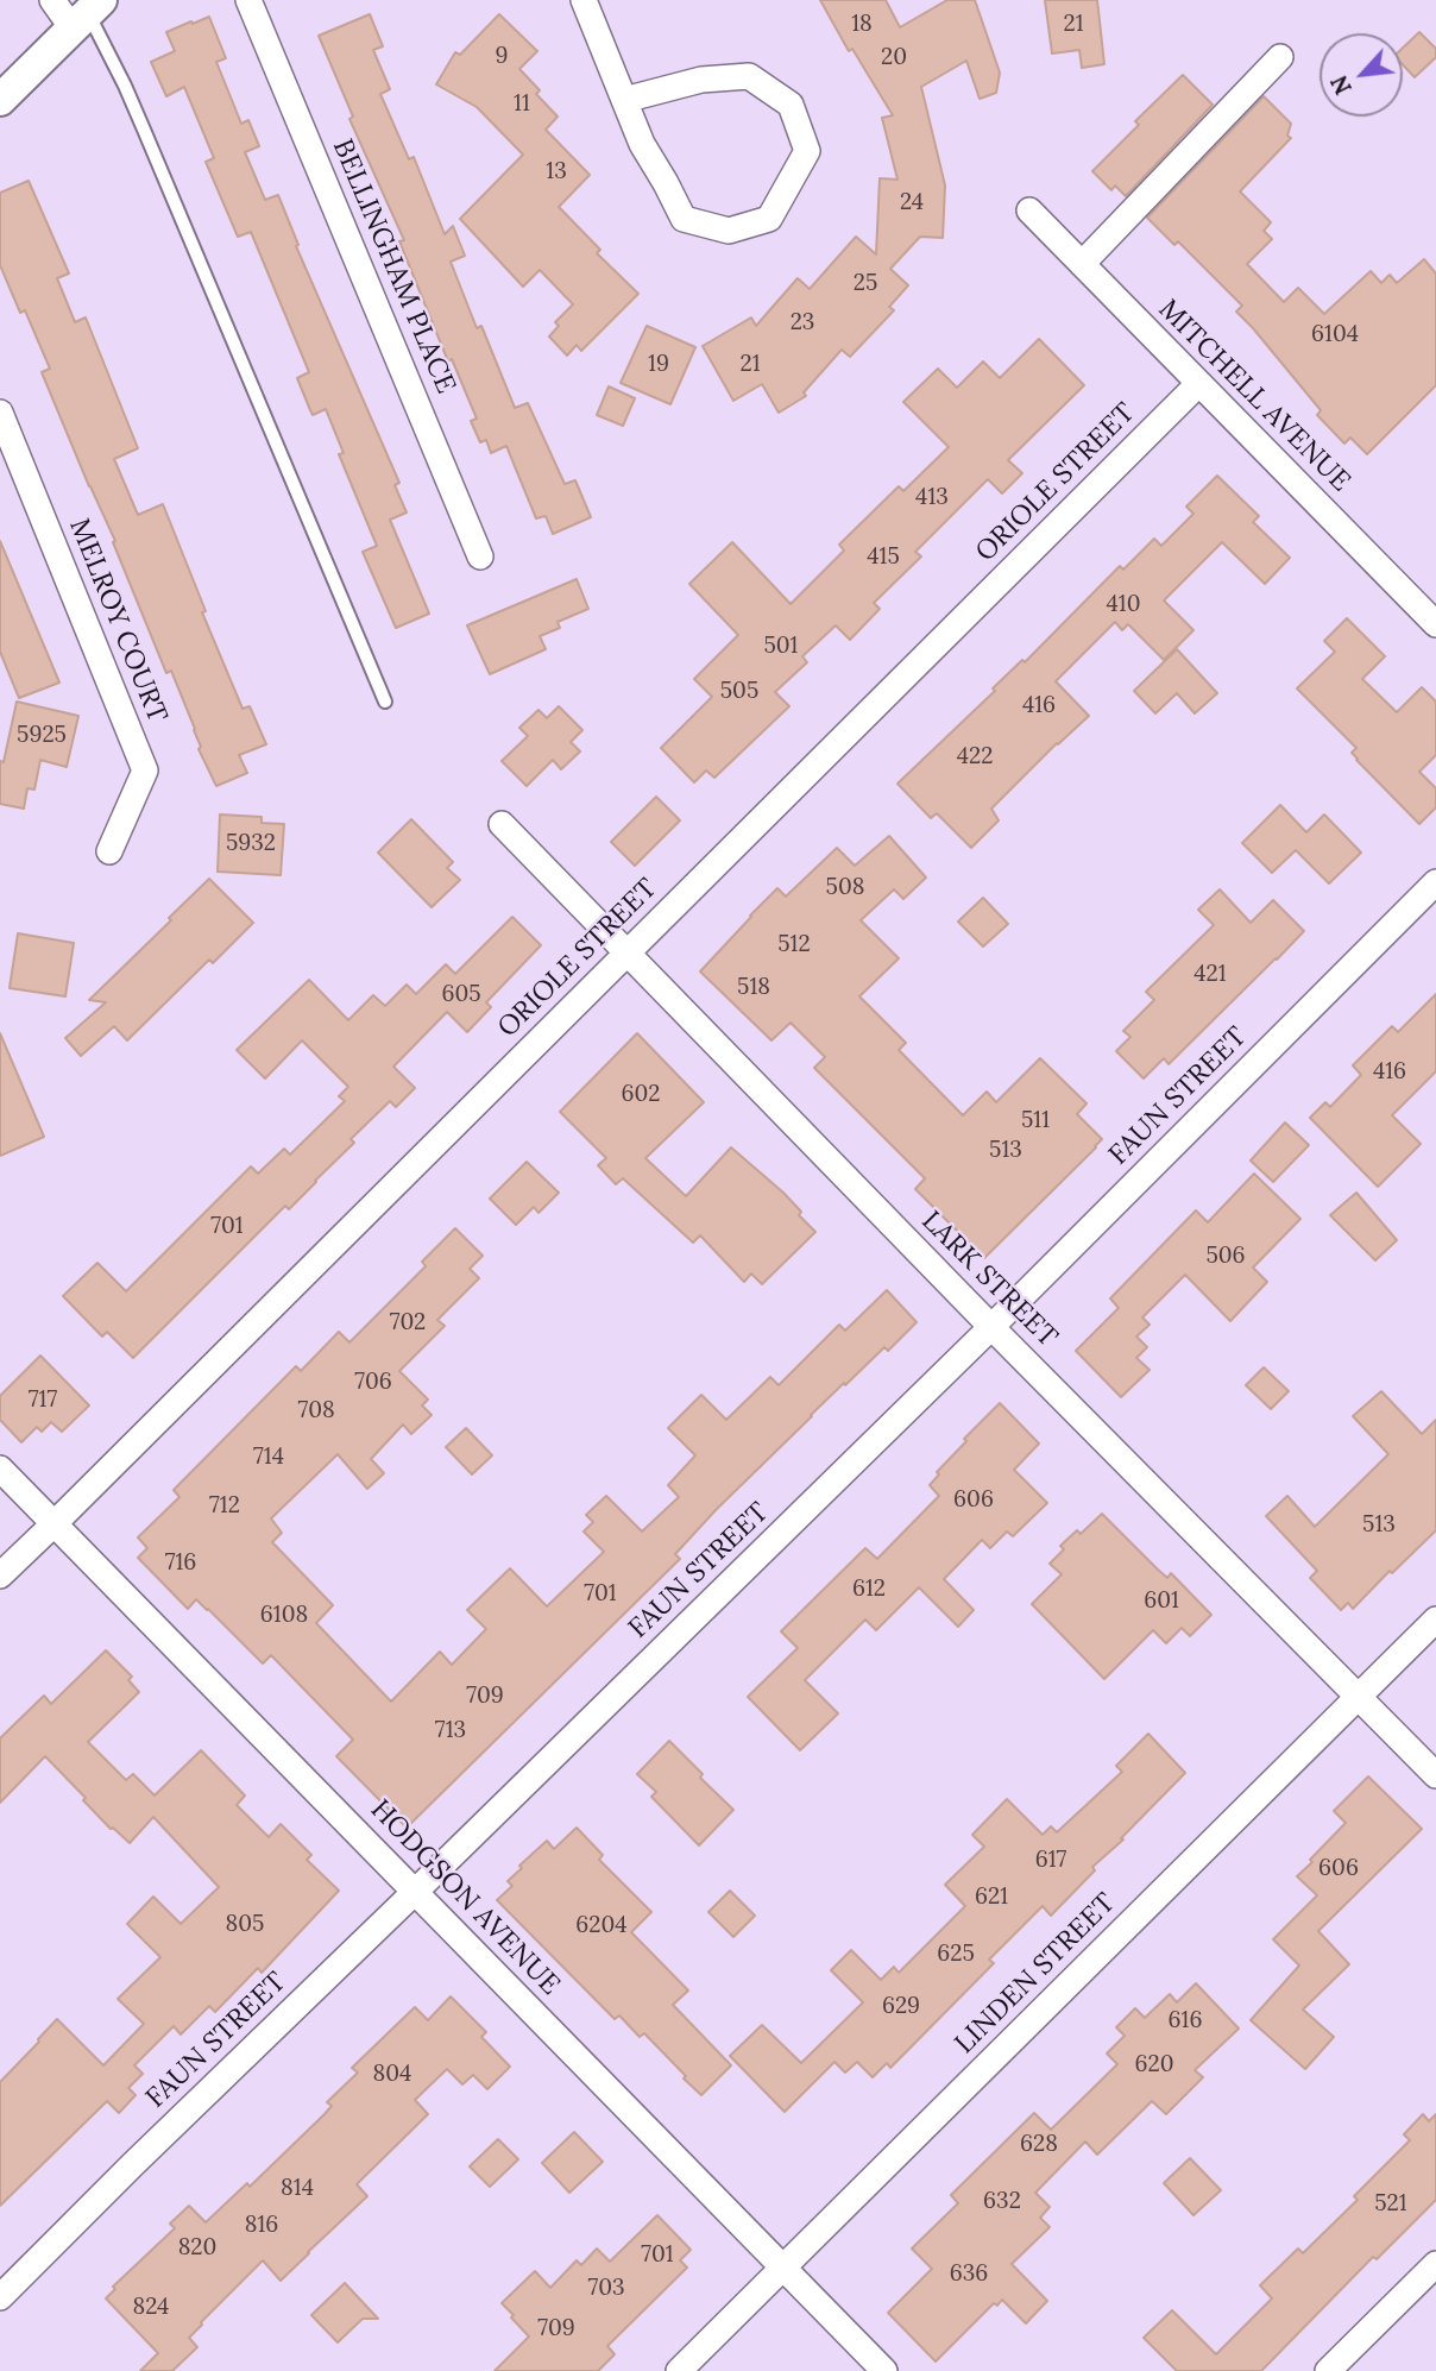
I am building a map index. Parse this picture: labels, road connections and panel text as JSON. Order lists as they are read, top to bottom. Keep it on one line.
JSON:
{"streets":{"street":["BELLINGHAM PLACE","MITCHELL AVENUE","ORIOLE STREET","MELROY COURT","FAUN STREET","LARK STREET","HODGSON AVENUE","LINDEN STREET"]},"crossings":[["MITCHELL AVENUE","ORIOLE STREET"],["ORIOLE STREET","LARK STREET"],["ORIOLE STREET","HODGSON AVENUE"],["FAUN STREET","LARK STREET"],["FAUN STREET","HODGSON AVENUE"],["LARK STREET","LINDEN STREET"],["HODGSON AVENUE","LINDEN STREET"]],"house_numbers":["18","21","9","20","11","13","24","25","23","6104","19","21","413","415","410","501","505","416","5925","422","5932","508","512","421","518","605","416","602","511","513","701","506","702","706","717","708","714","606","712","513","716","612","701","601","6108","709","713","617","606","621","805","6204","625","629","616","620","804","628","814","632","521","816","820","701","636","703","824","709"],"north":"bottom left"}
